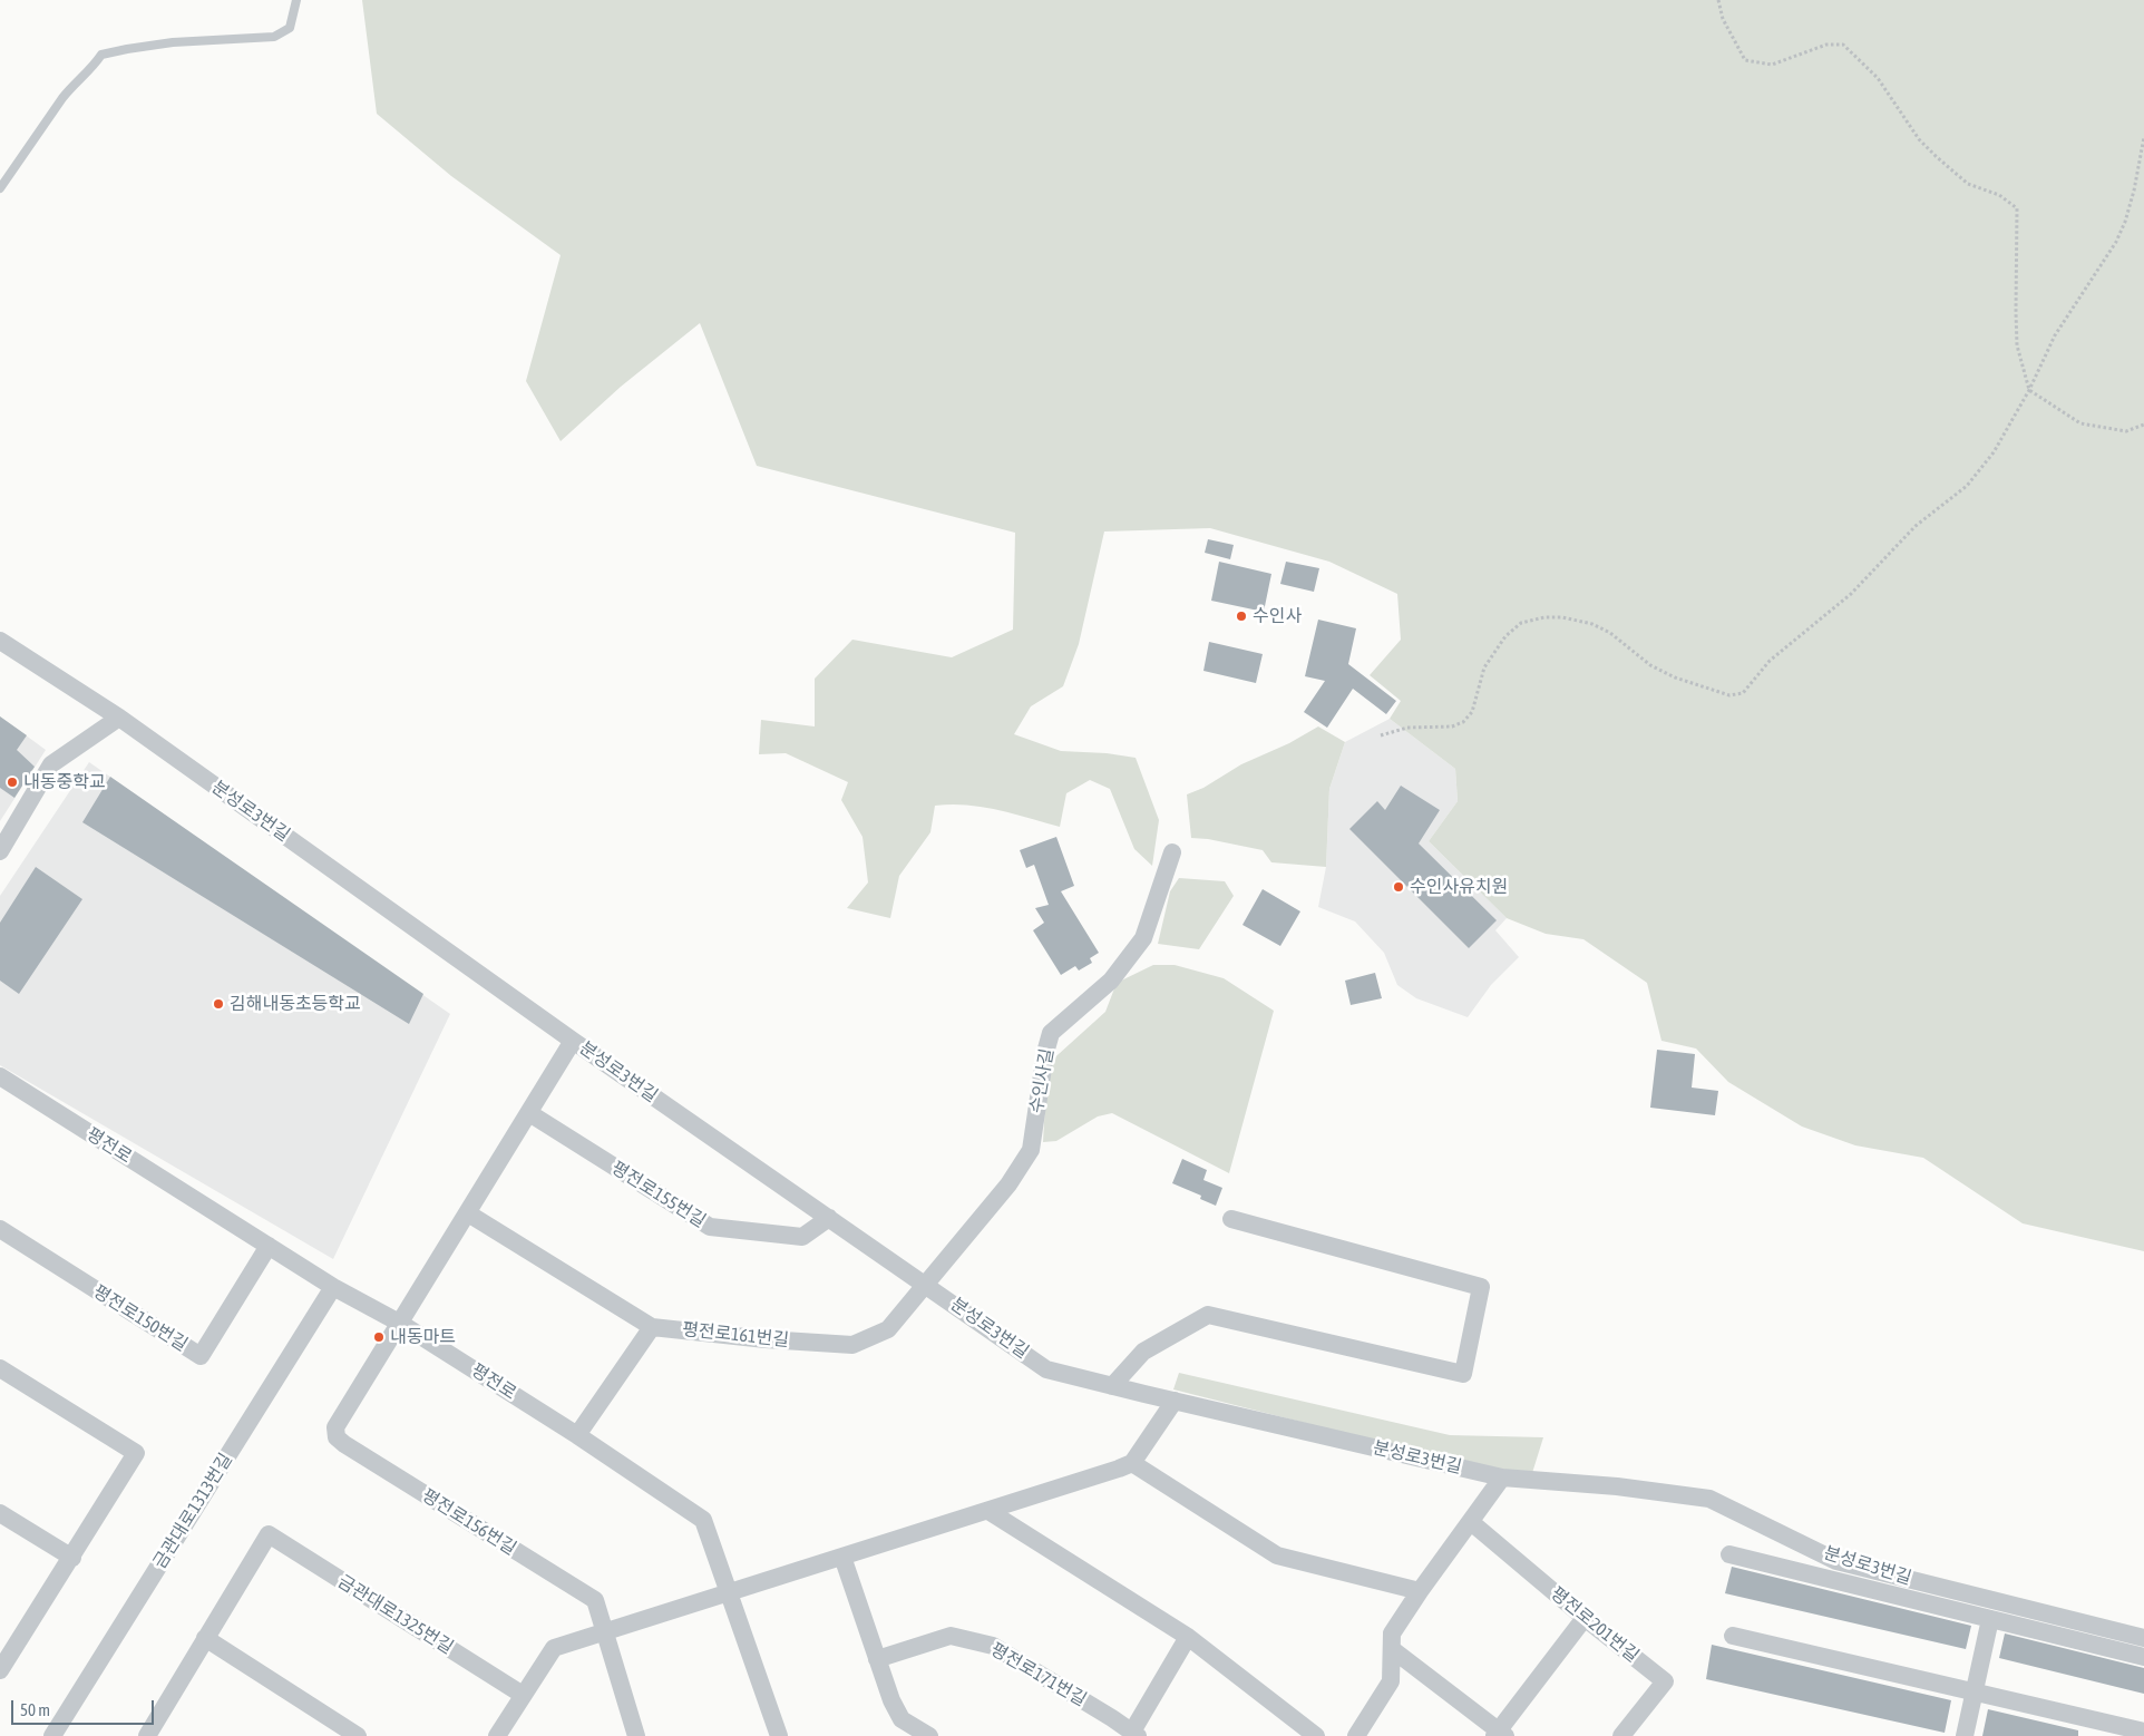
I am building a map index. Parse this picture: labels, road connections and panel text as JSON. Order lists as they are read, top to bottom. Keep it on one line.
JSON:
{"streets":{"street":["분성로3번길","수인사길","평전로","평전로155번길","평전로150번길","평전로161번길","금관대로1313번길","평전로156번길","금관대로1325번길","평전로201번길","평전로171번길"]},"crossings":[["분성로3번길","수인사길"],["분성로3번길","평전로155번길"],["분성로3번길","평전로161번길"],["수인사길","평전로161번길"],["평전로","평전로150번길"],["평전로","금관대로1313번길"],["평전로","평전로156번길"]],"places":["수인사","내동중학교","수인사유치원","김해내동초등학교","내동마트"],"scale_bar":"50 m"}
